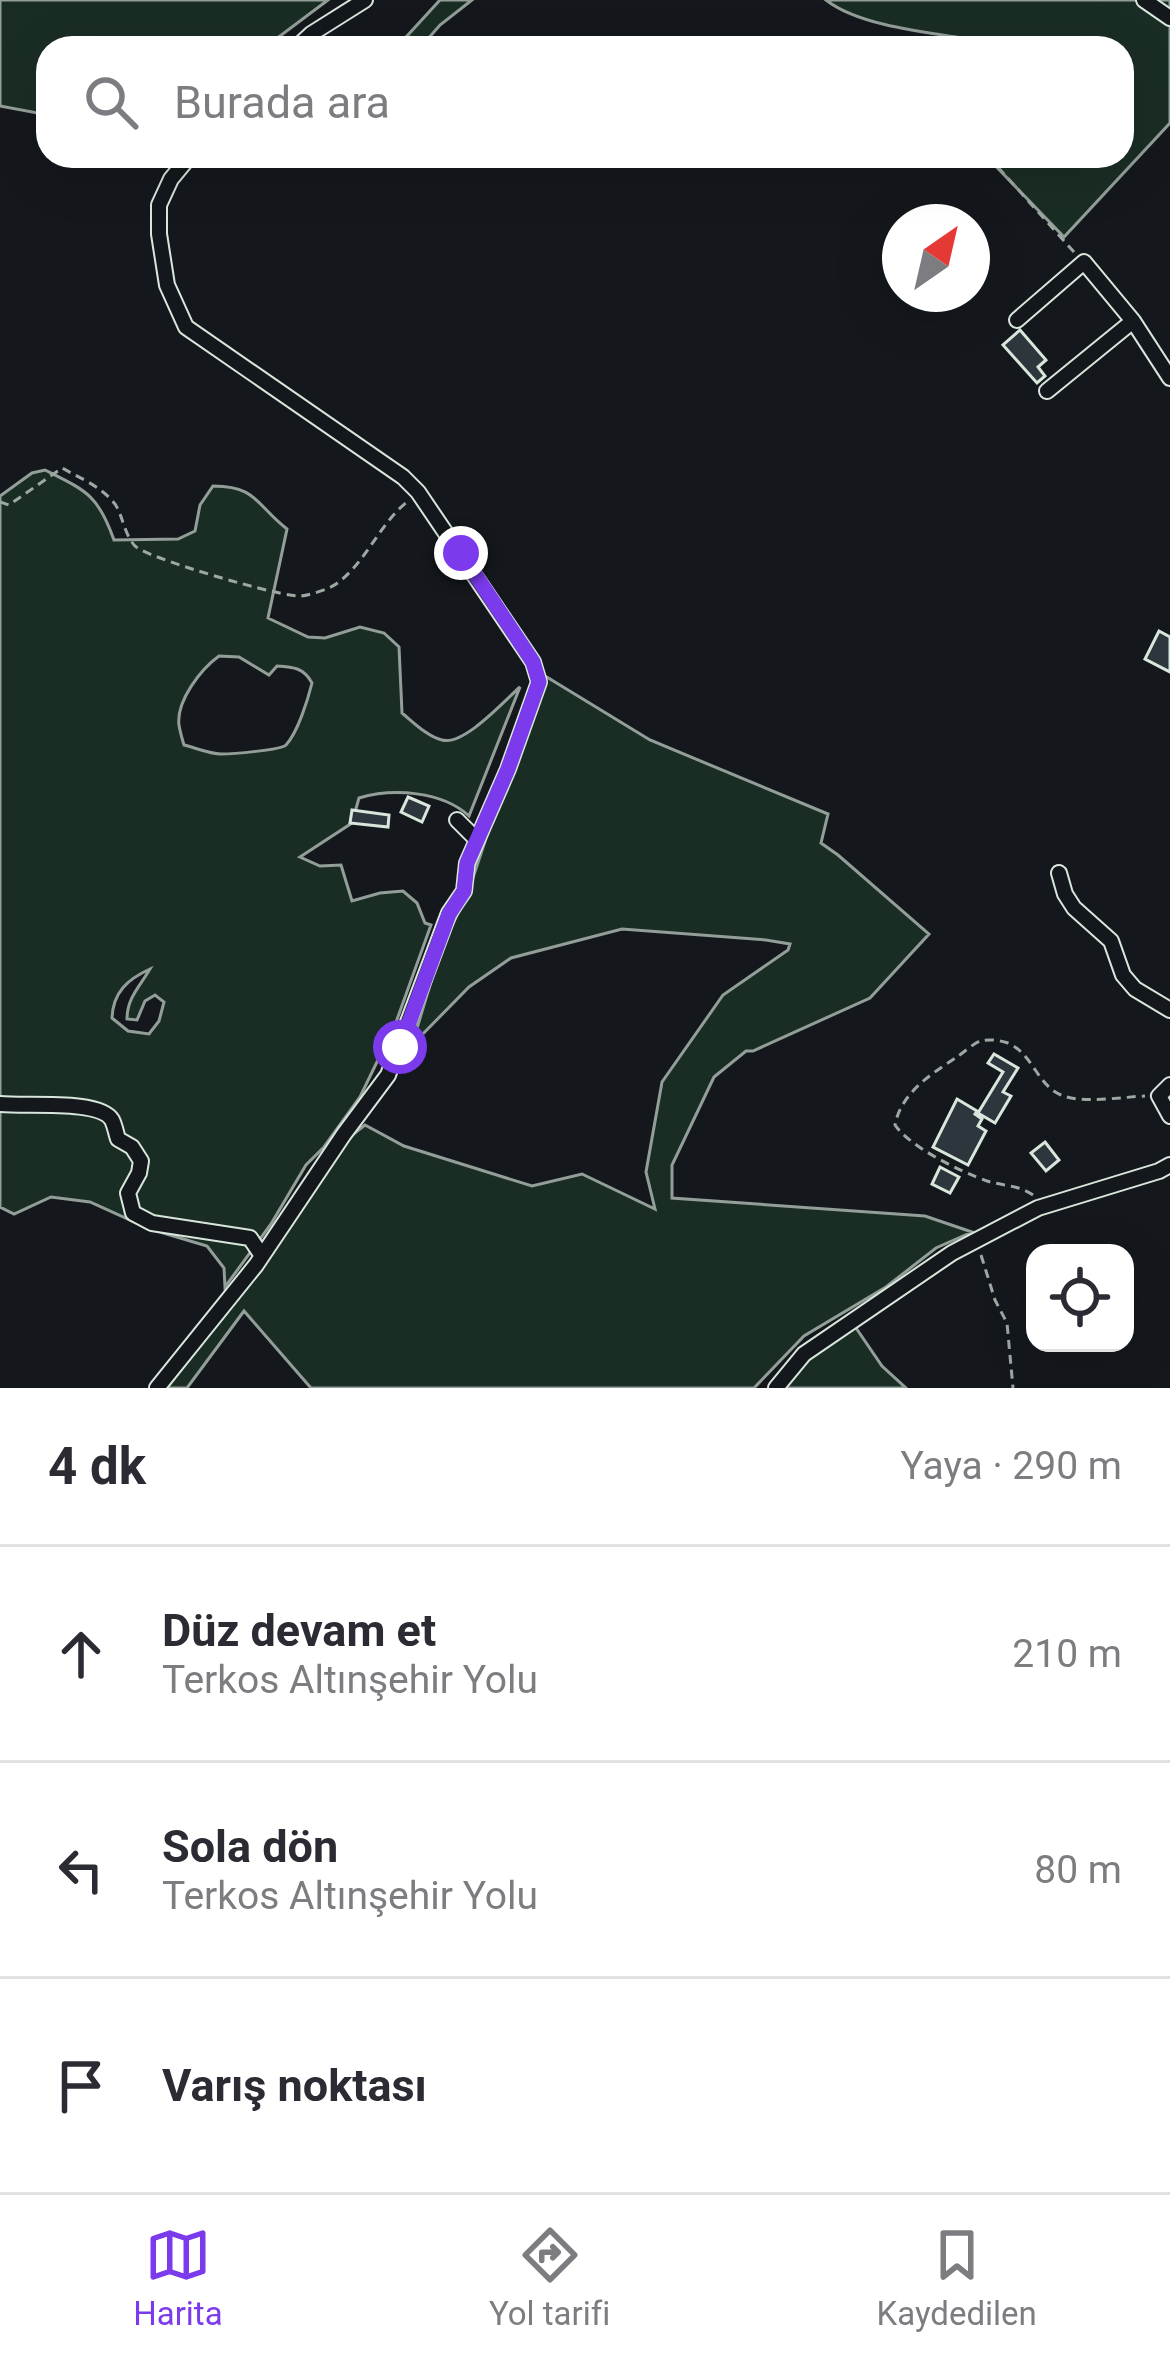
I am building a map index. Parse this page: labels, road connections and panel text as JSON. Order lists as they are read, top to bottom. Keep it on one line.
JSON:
{"north":"top right","page":{"search":"Burada ara","heading":["4 dk","Yaya · 290 m"],"list":[["Düz devam et","Terkos Altınşehir Yolu","210 m"],["Sola dön","Terkos Altınşehir Yolu","80 m"],"Varış noktası"],"nav":["Harita","Yol tarifi","Kaydedilen"]}}
